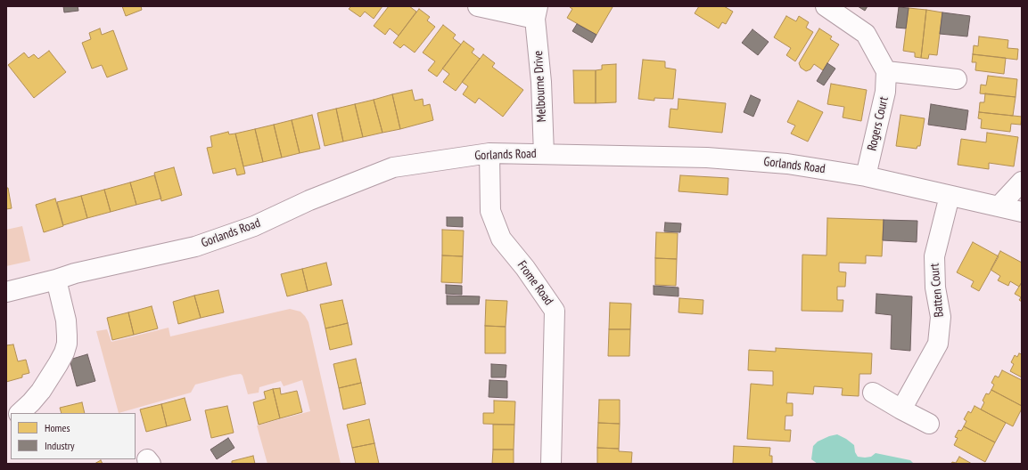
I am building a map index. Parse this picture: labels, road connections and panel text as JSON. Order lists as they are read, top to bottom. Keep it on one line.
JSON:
{"streets":{"street":["Melbourne Drive","Rogers Court","Gorlands Road","Frome Road","Batten Court"]},"crossings":[["Melbourne Drive","Gorlands Road"],["Rogers Court","Gorlands Road"],["Gorlands Road","Frome Road"],["Gorlands Road","Batten Court"]],"legend":["Homes","Industry"]}
